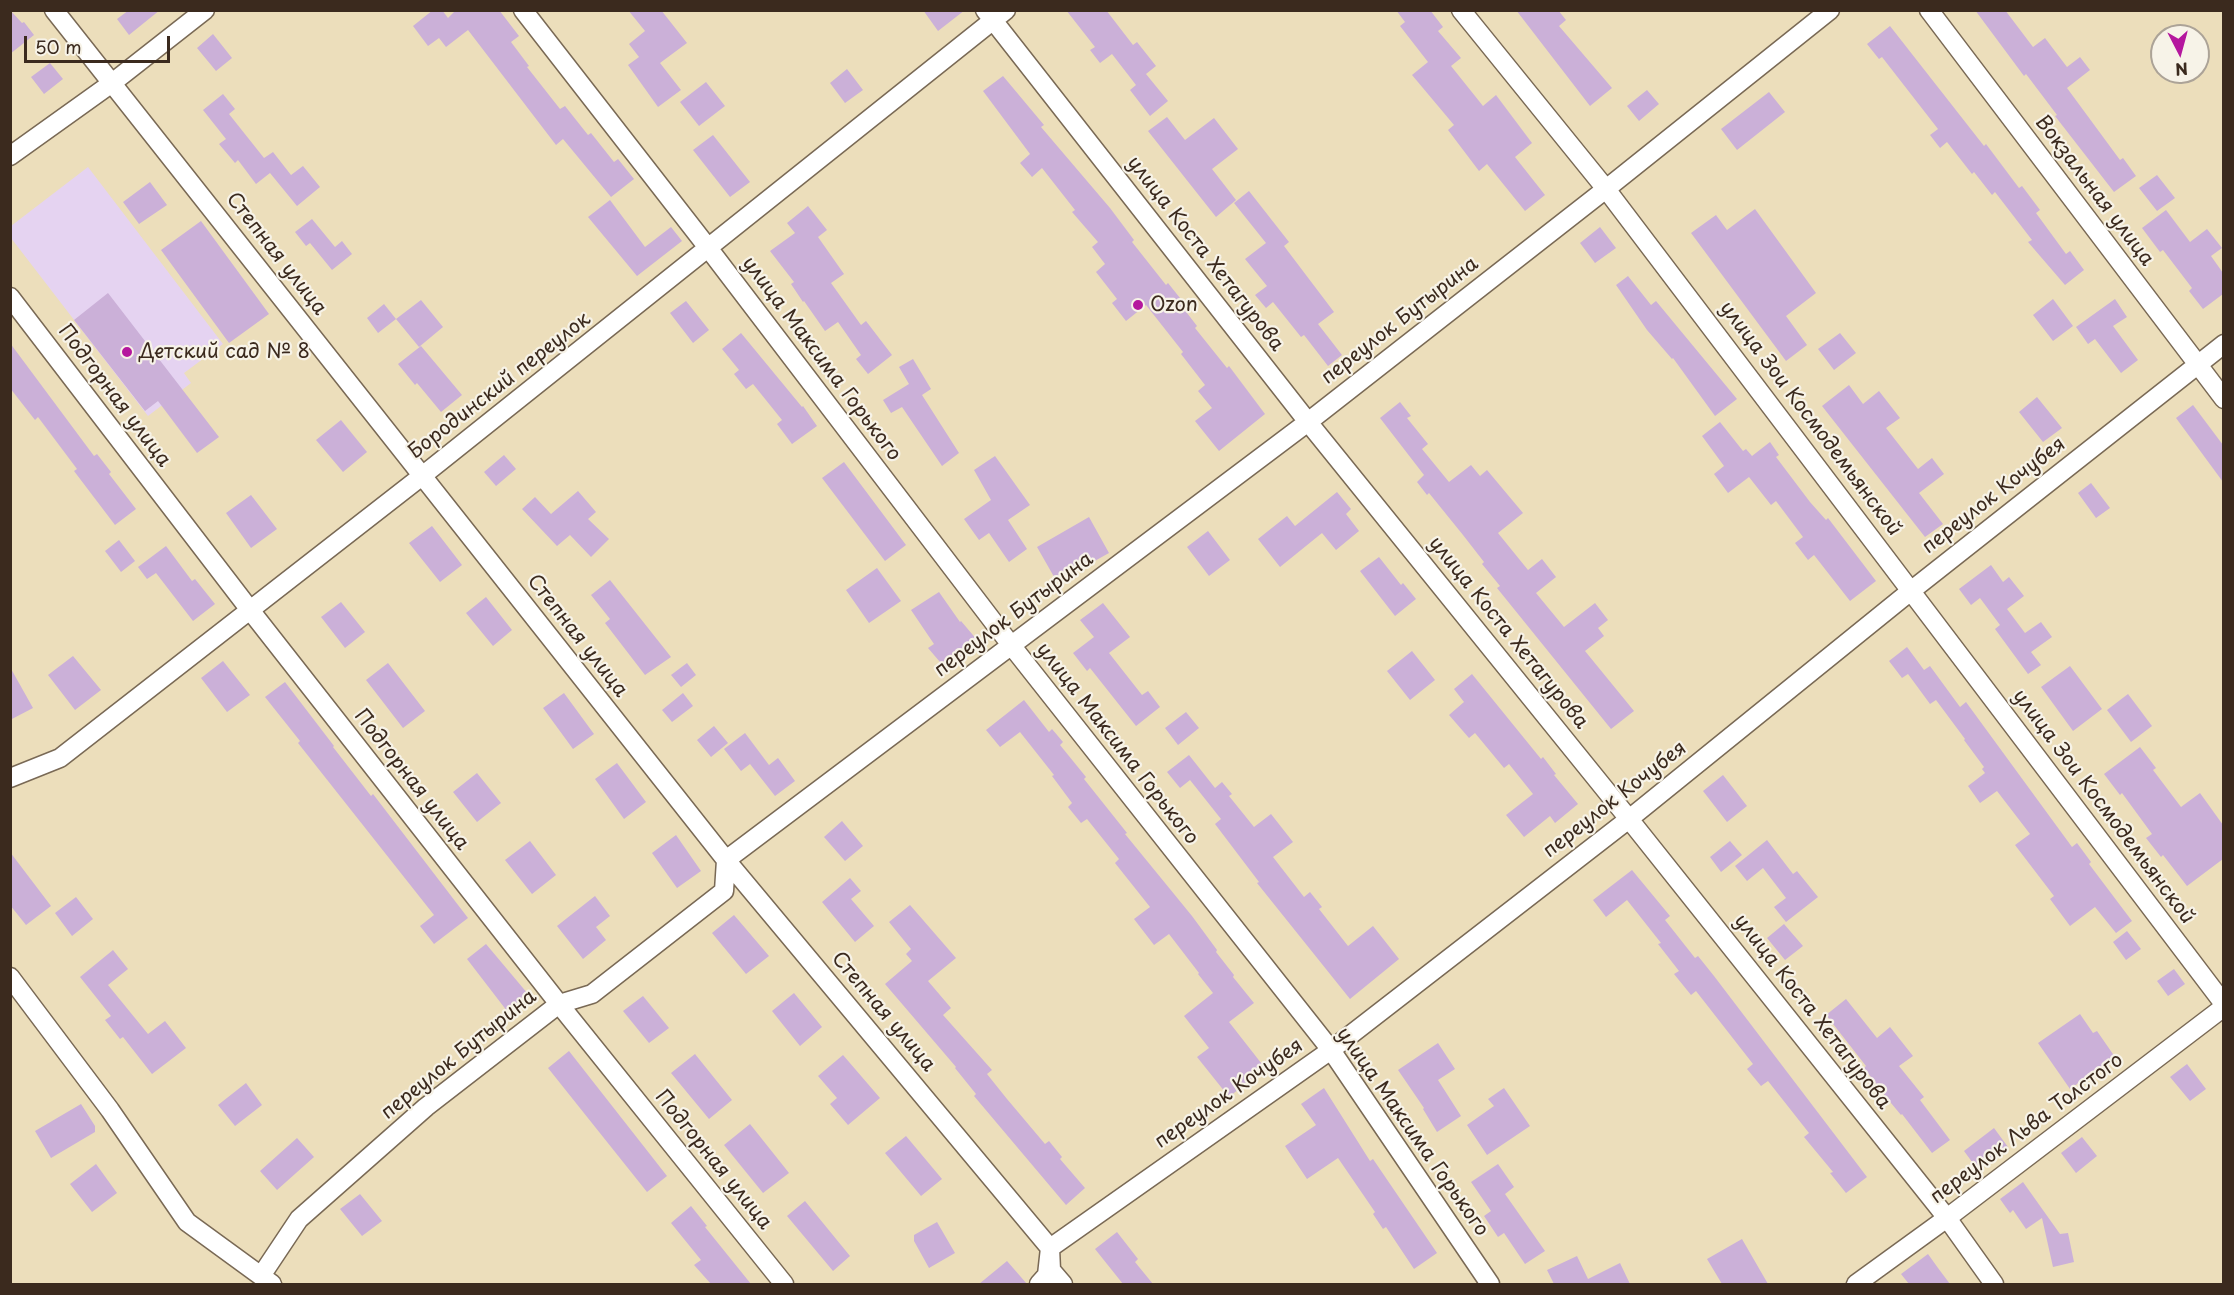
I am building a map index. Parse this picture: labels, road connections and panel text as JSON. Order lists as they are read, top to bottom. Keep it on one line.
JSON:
{"streets":{"street":["Вокзальная улица","Степная улица","улица Коста Хетагурова","переулок Бутырина","улица Максима Горького","Бородинский переулок","Подгорная улица","улица Зои Космодемьянской","переулок Кочубея","переулок Льва Толстого"]},"crossings":[["Вокзальная улица","переулок Кочубея"],["Степная улица","переулок Бутырина"],["Степная улица","Бородинский переулок"],["Степная улица","переулок Кочубея"],["улица Коста Хетагурова","переулок Бутырина"],["улица Коста Хетагурова","Бородинский переулок"],["улица Коста Хетагурова","переулок Кочубея"],["улица Коста Хетагурова","переулок Льва Толстого"],["переулок Бутырина","улица Максима Горького"],["переулок Бутырина","Подгорная улица"],["переулок Бутырина","улица Зои Космодемьянской"],["улица Максима Горького","Бородинский переулок"],["улица Максима Горького","переулок Кочубея"],["Бородинский переулок","Подгорная улица"],["улица Зои Космодемьянской","переулок Кочубея"],["улица Зои Космодемьянской","переулок Льва Толстого"]],"places":["Ozon","Детский сад № 8"],"scale_bar":"50 m","north":"bottom"}
